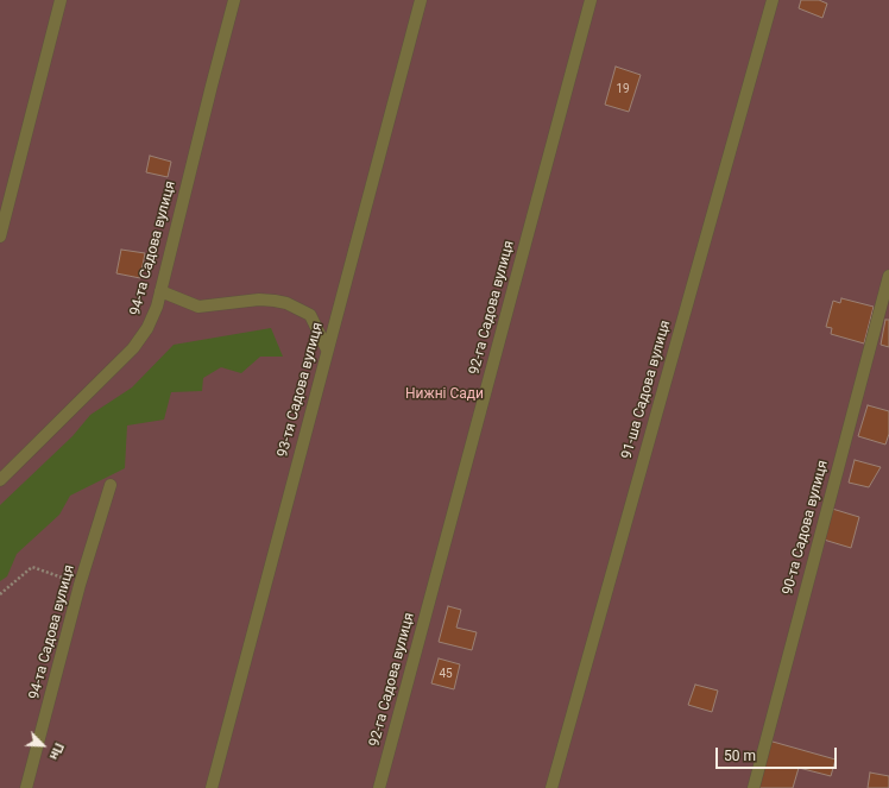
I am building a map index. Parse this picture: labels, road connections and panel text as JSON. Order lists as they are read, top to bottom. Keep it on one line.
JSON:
{"streets":{"street":["94-та Садова вулиця","92-га Садова вулиця","93-тя Садова вулиця","91-ша Садова вулиця","90-та Садова вулиця"]},"parks":["Нижні Сади"],"house_numbers":["19","45"],"scale_bar":"50 m","north":"bottom right"}
